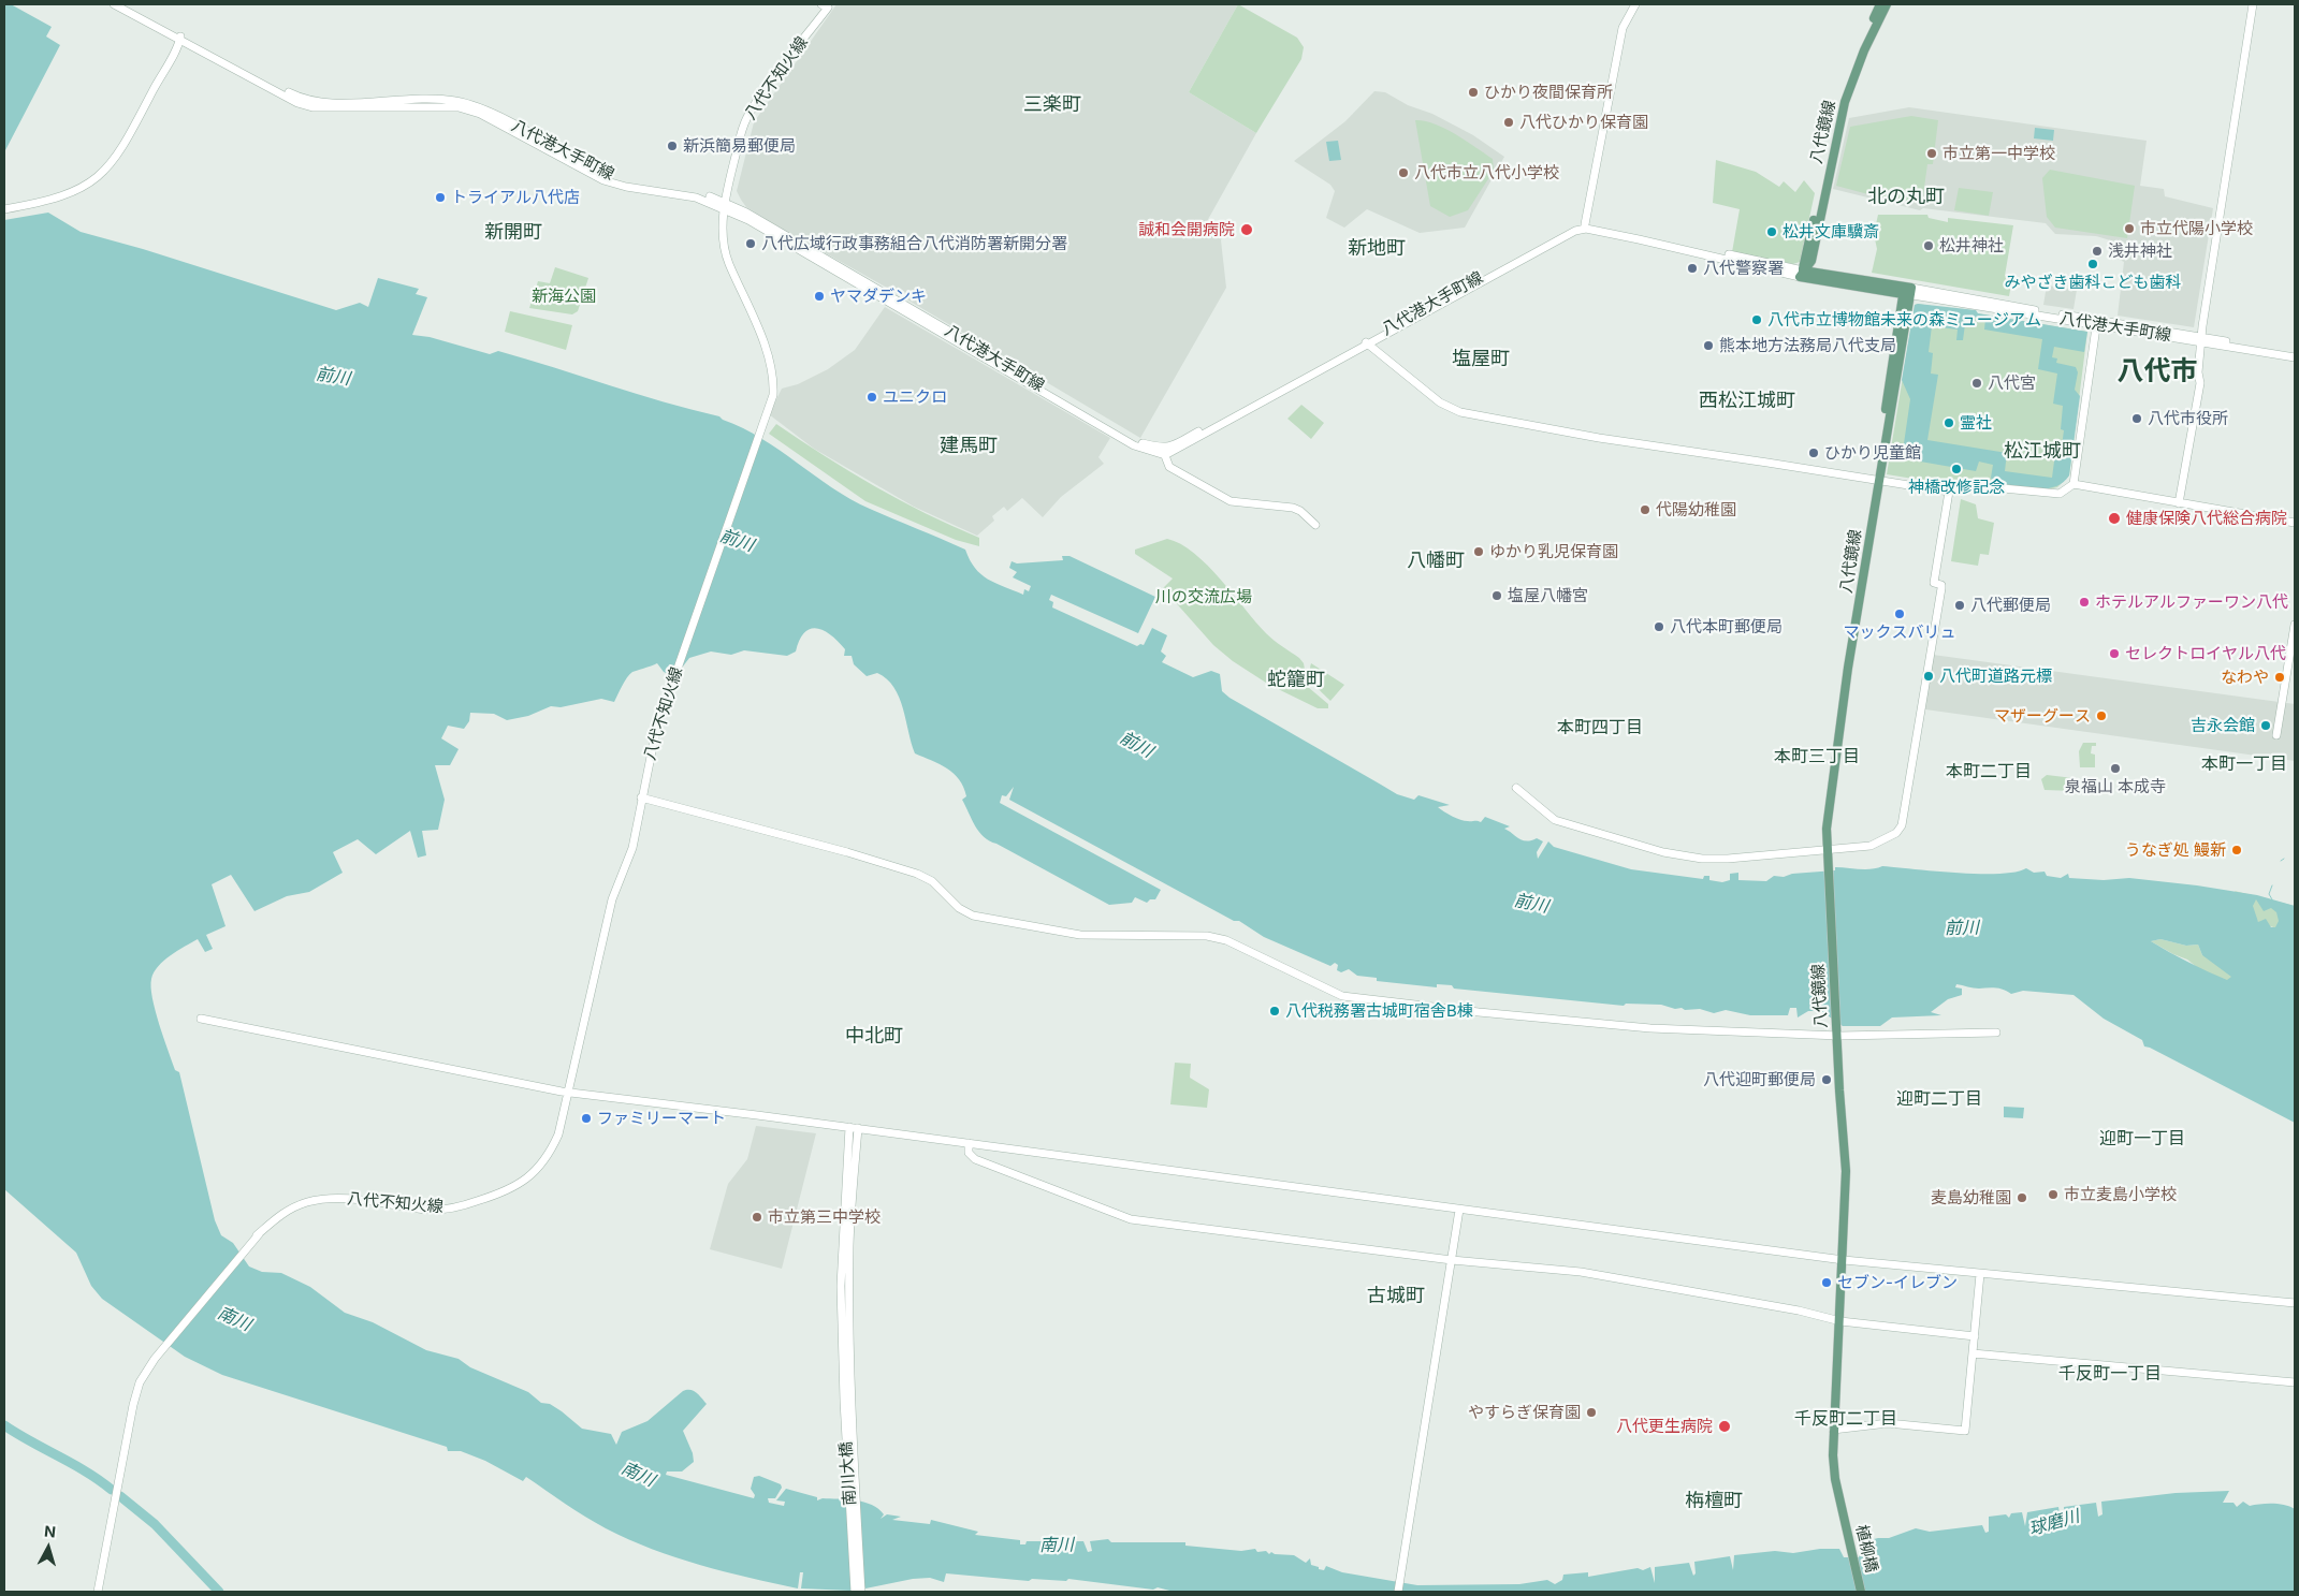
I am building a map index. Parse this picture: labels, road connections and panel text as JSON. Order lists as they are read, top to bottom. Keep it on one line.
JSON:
{"streets":{"main road":["八代鏡線","植柳橋"],"street":["八代不知火線","八代港大手町線","南川大橋"]},"crossings":[["八代不知火線","八代港大手町線"],["八代鏡線","八代港大手町線"],["八代鏡線","植柳橋"]],"districts":["三楽町","北の丸町","新開町","新地町","塩屋町","八代市","西松江城町","建馬町","松江城町","八幡町","蛇籠町","本町四丁目","本町三丁目","本町一丁目","本町二丁目","中北町","迎町二丁目","迎町一丁目","古城町","千反町一丁目","千反町二丁目","栴檀町"],"water":["前川","南川","球磨川"],"parks":["新海公園","川の交流広場"],"places":["ひかり夜間保育所","八代ひかり保育園","新浜簡易郵便局","市立第一中学校","八代市立八代小学校","トライアル八代店","市立代陽小学校","誠和会開病院","松井文庫驥斎","八代広域行政事務組合八代消防署新開分署","松井神社","浅井神社","みやざき歯科こども歯科","八代警察署","ヤマダデンキ","八代市立博物館未来の森ミュージアム","熊本地方法務局八代支局","八代宮","ユニクロ","八代市役所","霊社","ひかり児童館","神橋改修記念","代陽幼稚園","健康保険八代総合病院","ゆかり乳児保育園","塩屋八幡宮","ホテルアルファーワン八代","八代郵便局","マックスバリュ","八代本町郵便局","セレクトロイヤル八代","八代町道路元標","なわや","マザーグース","吉永会館","泉福山 本成寺","うなぎ処 鰻新","八代税務署古城町宿舎B棟","八代迎町郵便局","ファミリーマート","市立麦島小学校","麦島幼稚園","市立第三中学校","セブン-イレブン","やすらぎ保育園","八代更生病院"],"north":"top"}
